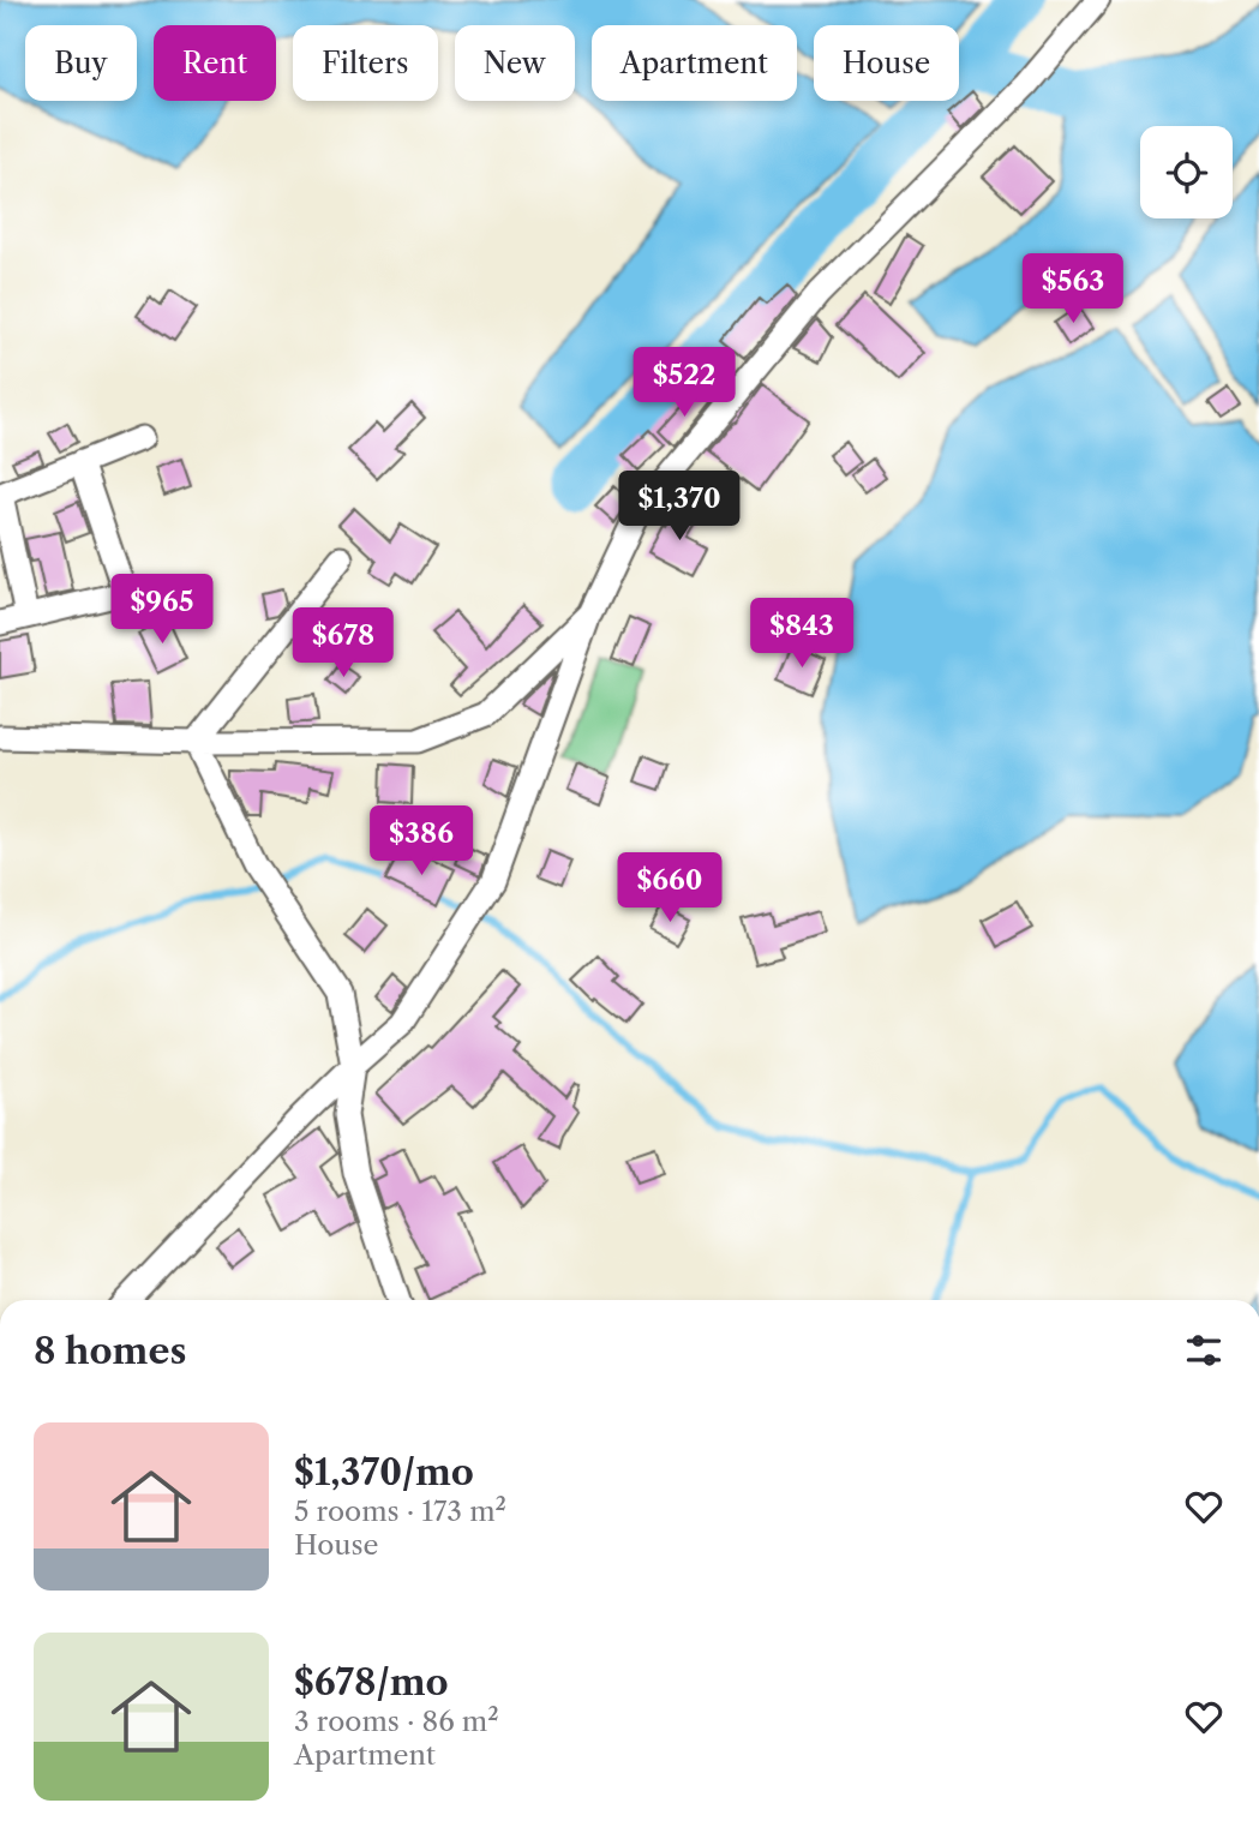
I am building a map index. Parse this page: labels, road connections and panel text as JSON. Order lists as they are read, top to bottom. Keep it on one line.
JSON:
{"page":{"chip":["Buy","Rent","Filters","New","Apartment","House"],"price":["$563","$522","$1,370","$965","$843","$678","$386","$660"],"heading":"8 homes","list":[{"name":"$1,370/mo","note":"5 rooms · 173 m² · House"},{"name":"$678/mo","note":"3 rooms · 86 m² · Apartment"}]}}
